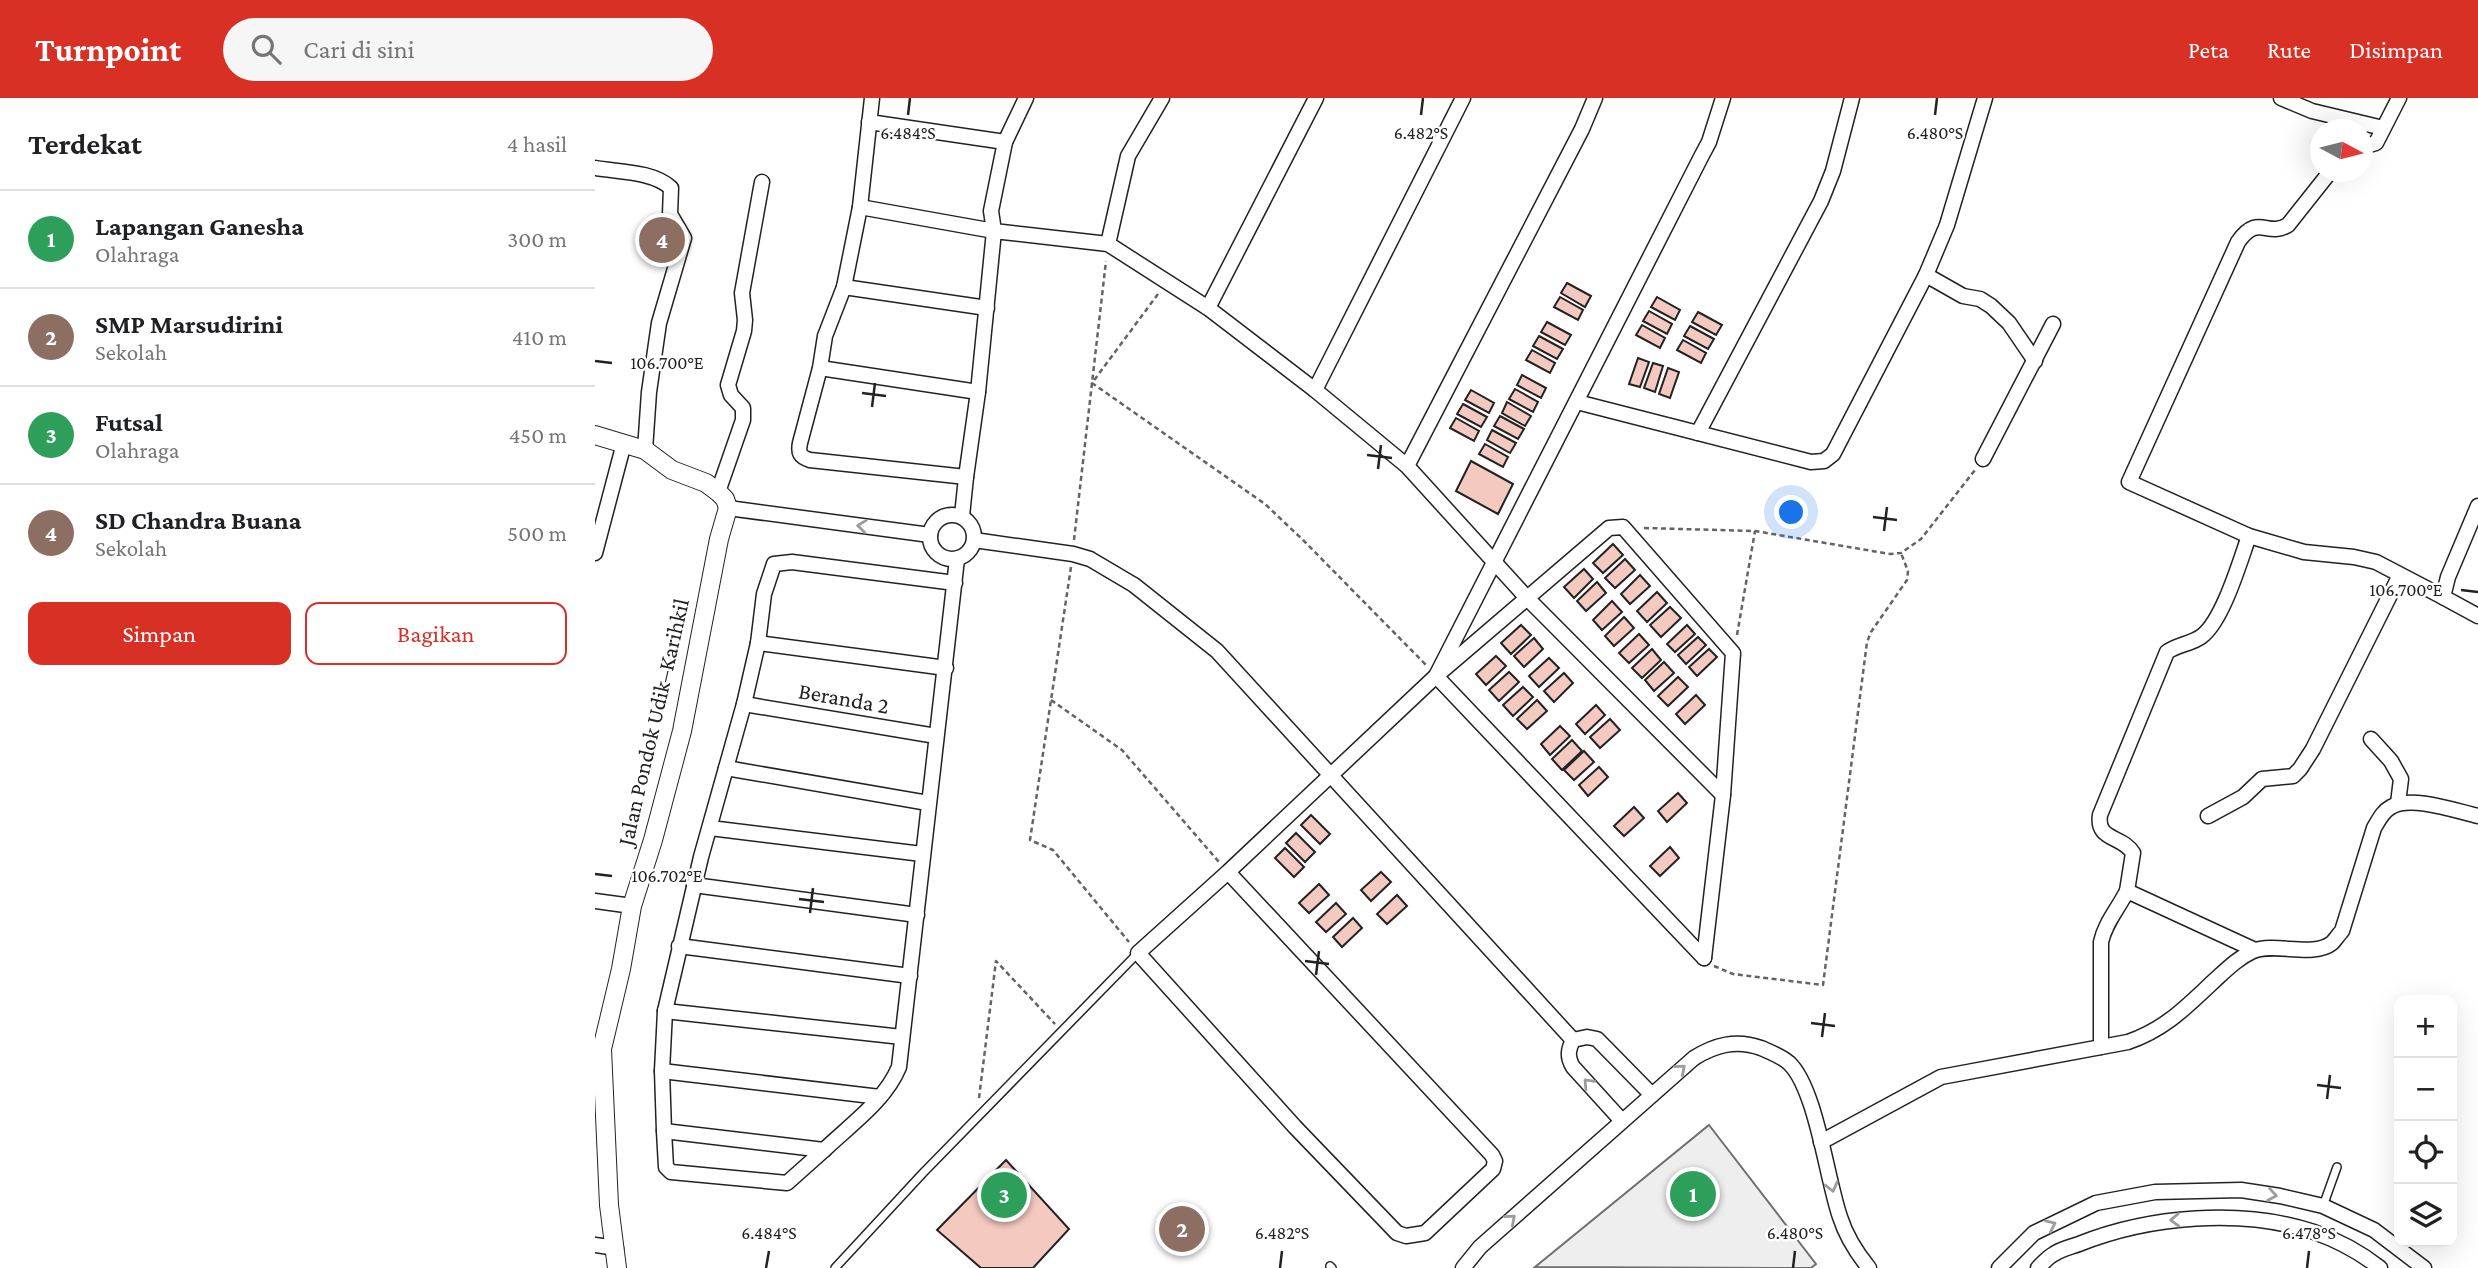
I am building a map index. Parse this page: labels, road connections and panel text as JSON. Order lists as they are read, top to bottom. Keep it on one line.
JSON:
{"streets":{"street":["Beranda 2","Jalan Pondok Udik–Karihkil"]},"north":"right","page":{"header":"Turnpoint","search":"Cari di sini","nav":["Peta","Rute","Disimpan"],"heading":["Terdekat","4 hasil"],"list":[{"mark":"1","name":"Lapangan Ganesha","note":"Olahraga","value":"300 m"},{"mark":"2","name":"SMP Marsudirini","note":"Sekolah","value":"410 m"},{"mark":"3","name":"Futsal","note":"Olahraga","value":"450 m"},{"mark":"4","name":"SD Chandra Buana","note":"Sekolah","value":"500 m"}],"pins":["4","1","3","2"],"buttons":["Simpan","Bagikan"],"map_buttons":["+","−"]},"coordinates":["6.484°S","6.482°S","6.480°S","106.700°E","106.702°E","6.478°S"]}
